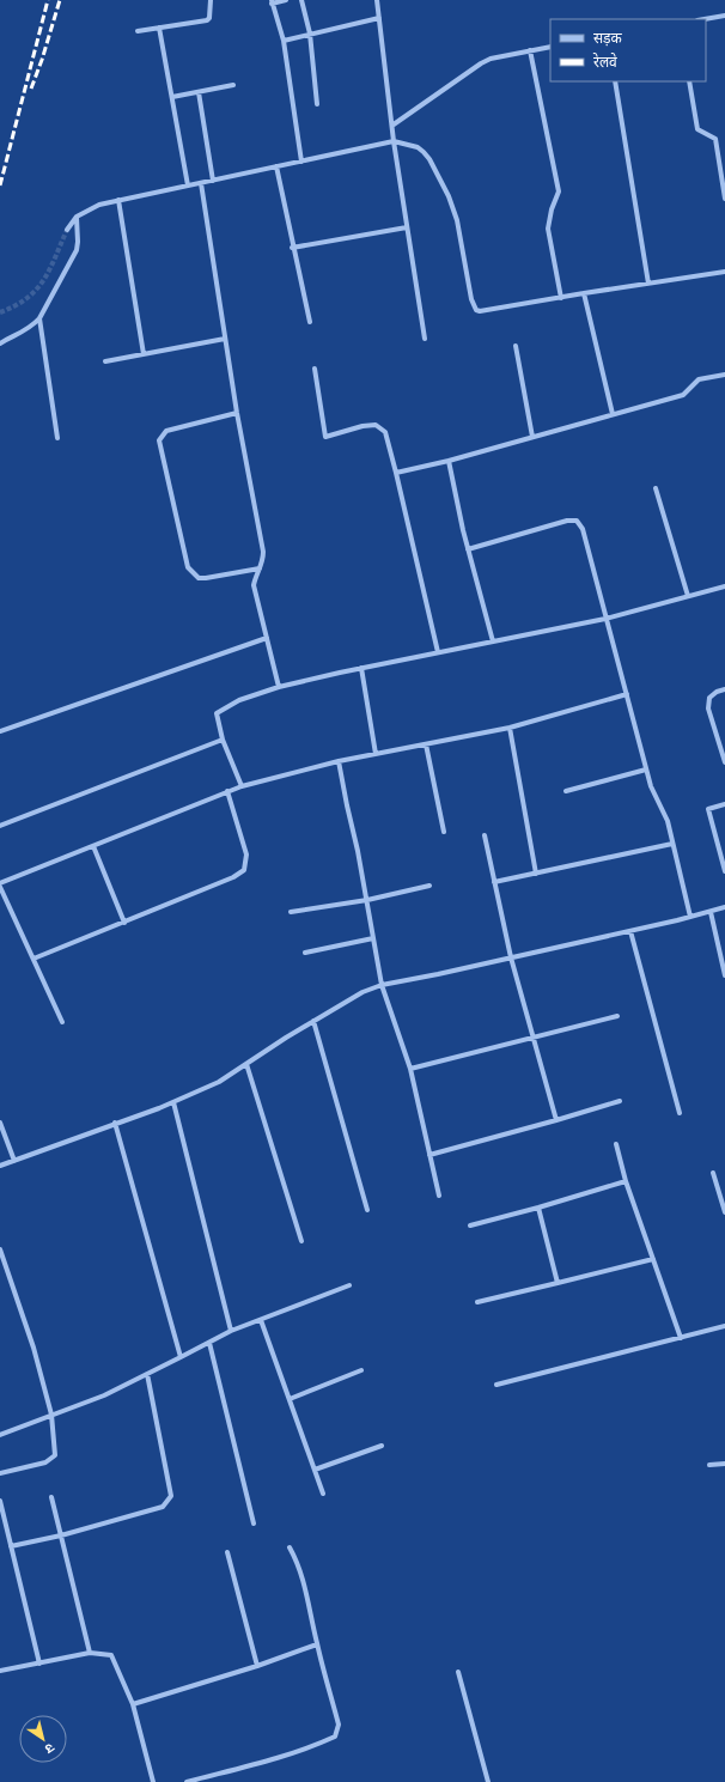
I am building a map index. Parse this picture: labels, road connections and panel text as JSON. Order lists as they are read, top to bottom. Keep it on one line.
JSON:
{"legend":["सड़क","रेलवे"],"north":"bottom right"}
